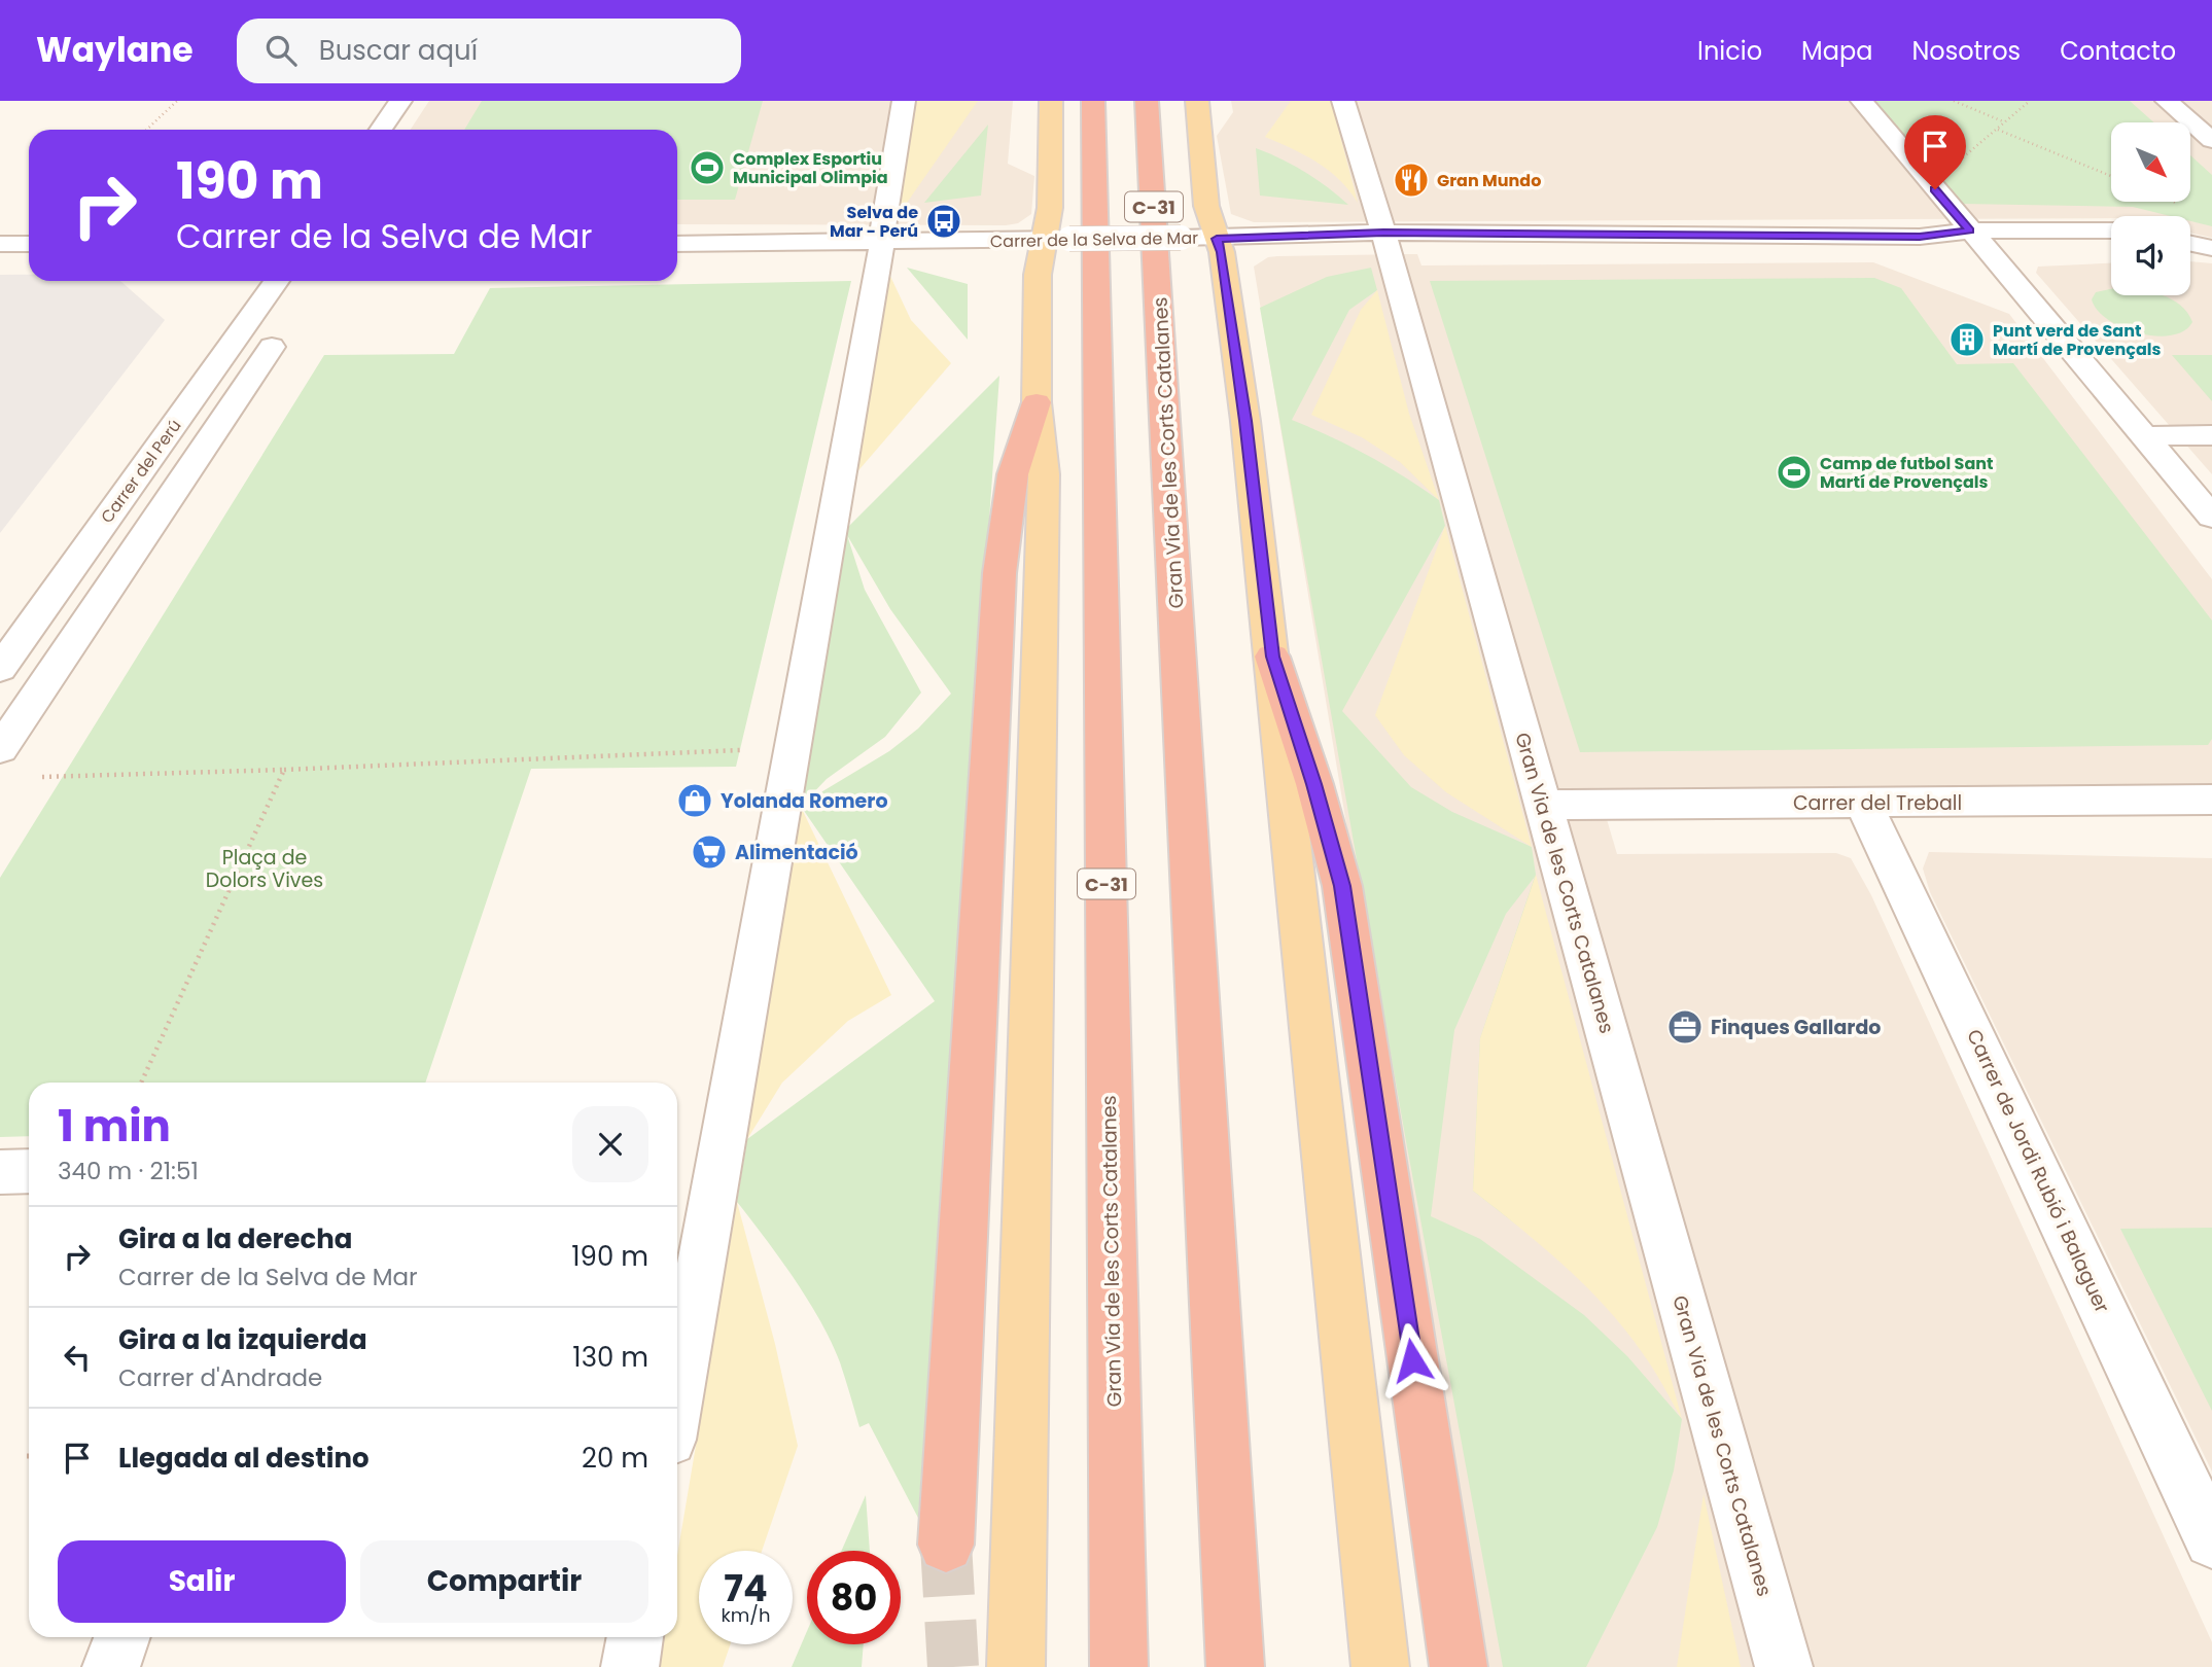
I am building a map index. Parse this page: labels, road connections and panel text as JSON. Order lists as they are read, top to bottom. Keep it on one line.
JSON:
{"streets":{"highway":["C-31","Gran Via de les Corts Catalanes"],"street":["Carrer de la Selva de Mar","Carrer del Perú","Carrer del Treball","Carrer de Jordi Rubió i Balaguer"]},"crossings":[["Carrer de la Selva de Mar","Gran Via de les Corts Catalanes"],["Gran Via de les Corts Catalanes","Carrer del Treball"],["Carrer del Treball","Carrer de Jordi Rubió i Balaguer"]],"parks":["Plaça de Dolors Vives"],"places":{"sports":["Complex Esportiu Municipal Olimpia","Camp de futbol Sant Martí de Provençals"],"restaurant":["Gran Mundo"],"bus stop":["Selva de Mar - Perú"],"building":["Punt verd de Sant Martí de Provençals"],"shop":["Yolanda Romero"],"supermarket":["Alimentació"],"office":["Finques Gallardo"]},"north":"bottom right","page":{"header":"Waylane","search":"Buscar aquí","nav":["Inicio","Mapa","Nosotros","Contacto"],"turn":["190 m","Carrer de la Selva de Mar"],"heading":["1 min","340 m · 21:51"],"list":[{"name":"Gira a la derecha","note":"Carrer de la Selva de Mar","value":"190 m"},{"name":"Gira a la izquierda","note":"Carrer d'Andrade","value":"130 m"},{"name":"Llegada al destino","value":"20 m"}],"buttons":["Salir","Compartir"],"speed":"74 km/h","limit":"80"}}
